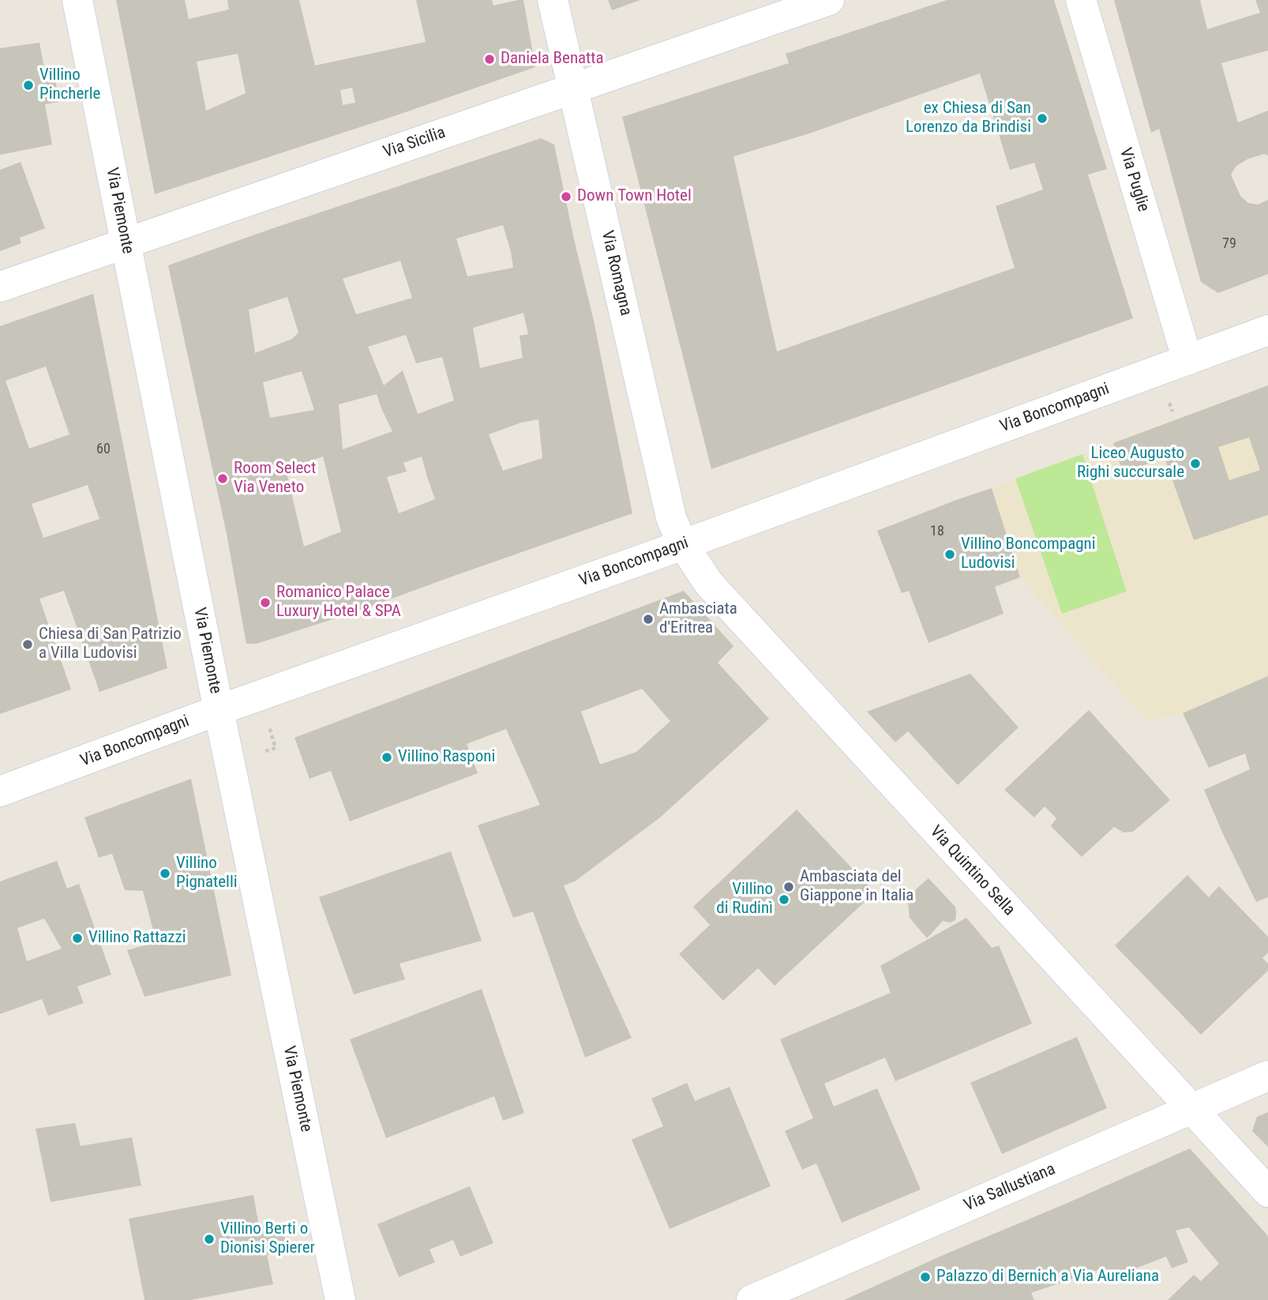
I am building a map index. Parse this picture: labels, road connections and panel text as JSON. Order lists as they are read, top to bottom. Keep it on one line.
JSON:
{"streets":{"street":["Via Sicilia","Via Puglie","Via Piemonte","Via Romagna","Via Boncompagni","Via Quintino Sella","Via Sallustiana"]},"crossings":[["Via Sicilia","Via Piemonte"],["Via Sicilia","Via Romagna"],["Via Puglie","Via Boncompagni"],["Via Piemonte","Via Boncompagni"],["Via Romagna","Via Boncompagni"],["Via Romagna","Via Quintino Sella"],["Via Boncompagni","Via Quintino Sella"],["Via Quintino Sella","Via Sallustiana"]],"places":["Daniela Benatta","Villino Pincherle","ex Chiesa di San Lorenzo da Brindisi","Down Town Hotel","Liceo Augusto Righi succursale","Room Select Via Veneto","Villino Boncompagni Ludovisi","Romanico Palace Luxury Hotel & SPA","Ambasciata d'Eritrea","Chiesa di San Patrizio a Villa Ludovisi","Villino Rasponi","Villino Pignatelli","Ambasciata del Giappone in Italia","Villino di Rudinì","Villino Rattazzi","Villino Berti o Dionisi Spierer","Palazzo di Bernich a Via Aureliana"],"house_numbers":["79","60","18"]}
